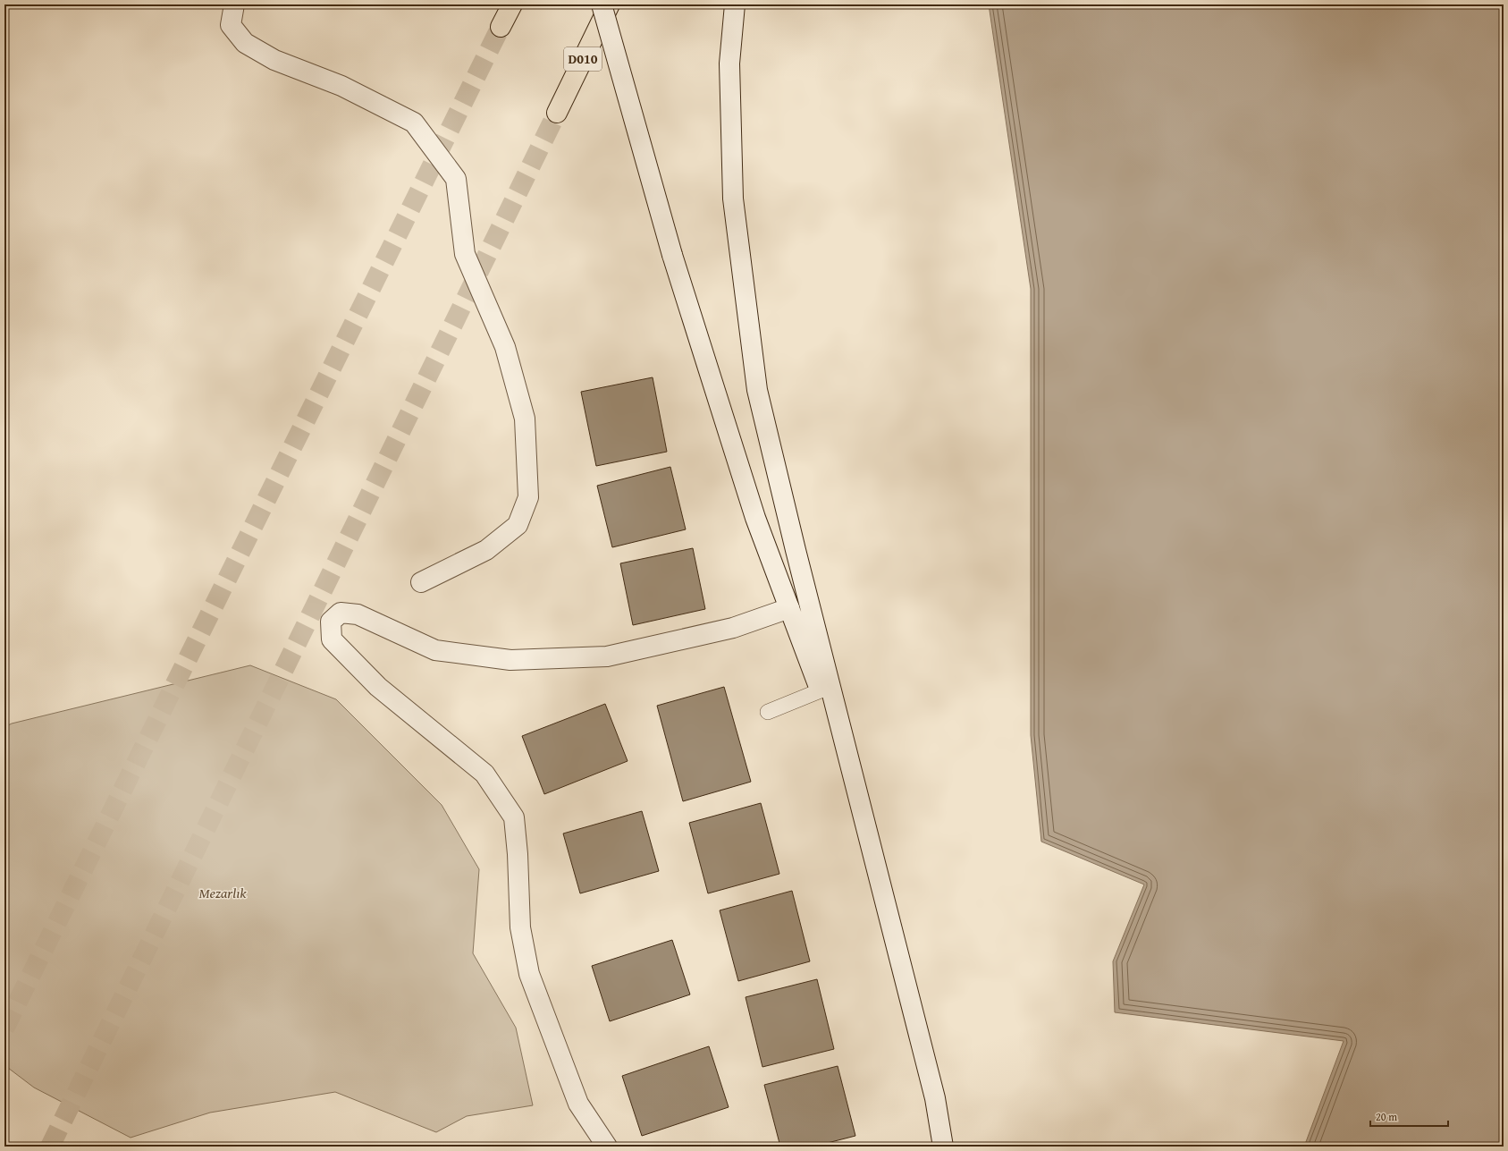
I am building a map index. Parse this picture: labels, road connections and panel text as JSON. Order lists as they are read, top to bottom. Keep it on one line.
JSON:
{"streets":{"highway":["D010"]},"parks":["Mezarlık"],"scale_bar":"20 m"}
